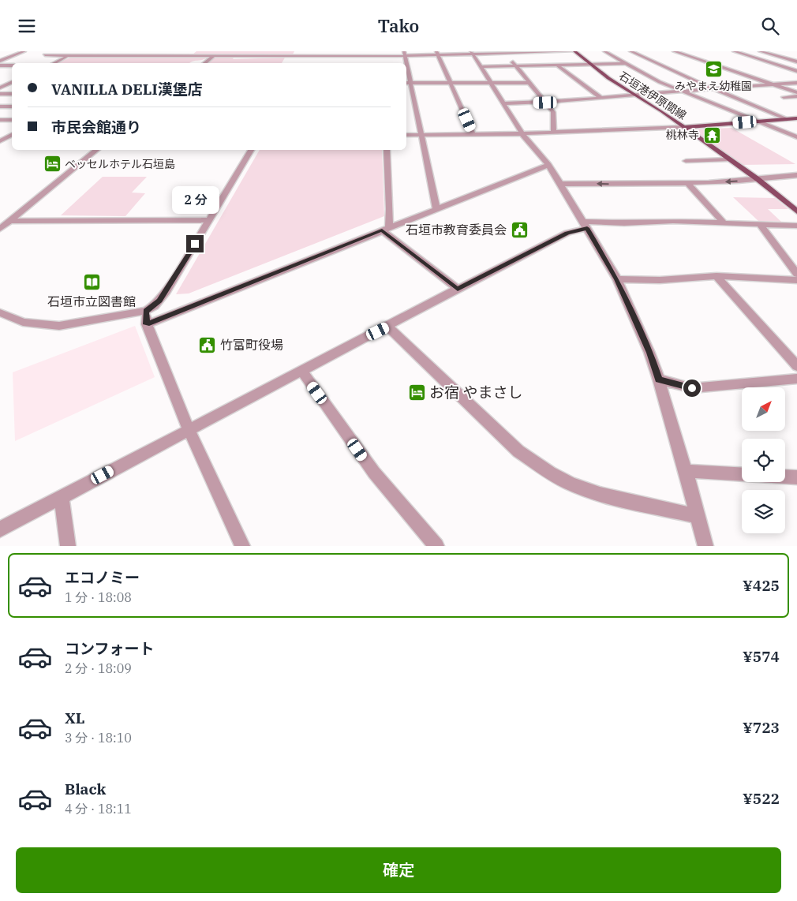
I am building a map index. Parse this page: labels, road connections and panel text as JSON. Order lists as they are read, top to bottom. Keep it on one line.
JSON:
{"streets":{"main road":["石垣港伊原間線"]},"places":{"school or university":["みやまえ幼稚園"],"temple":["桃林寺"],"hotel":["ベッセルホテル石垣島","お宿 やまさし"],"public building":["石垣市教育委員会","竹富町役場"],"library":["石垣市立図書館"]},"north":"top right","page":{"header":"Tako","banner":["VANILLA DELI漢堡店","市民会館通り"],"bubble":"2 分","list":[{"name":"エコノミー","note":"1 分 · 18:08","value":"¥425"},{"name":"コンフォート","note":"2 分 · 18:09","value":"¥574"},{"name":"XL","note":"3 分 · 18:10","value":"¥723"},{"name":"Black","note":"4 分 · 18:11","value":"¥522"}],"buttons":"確定"}}
